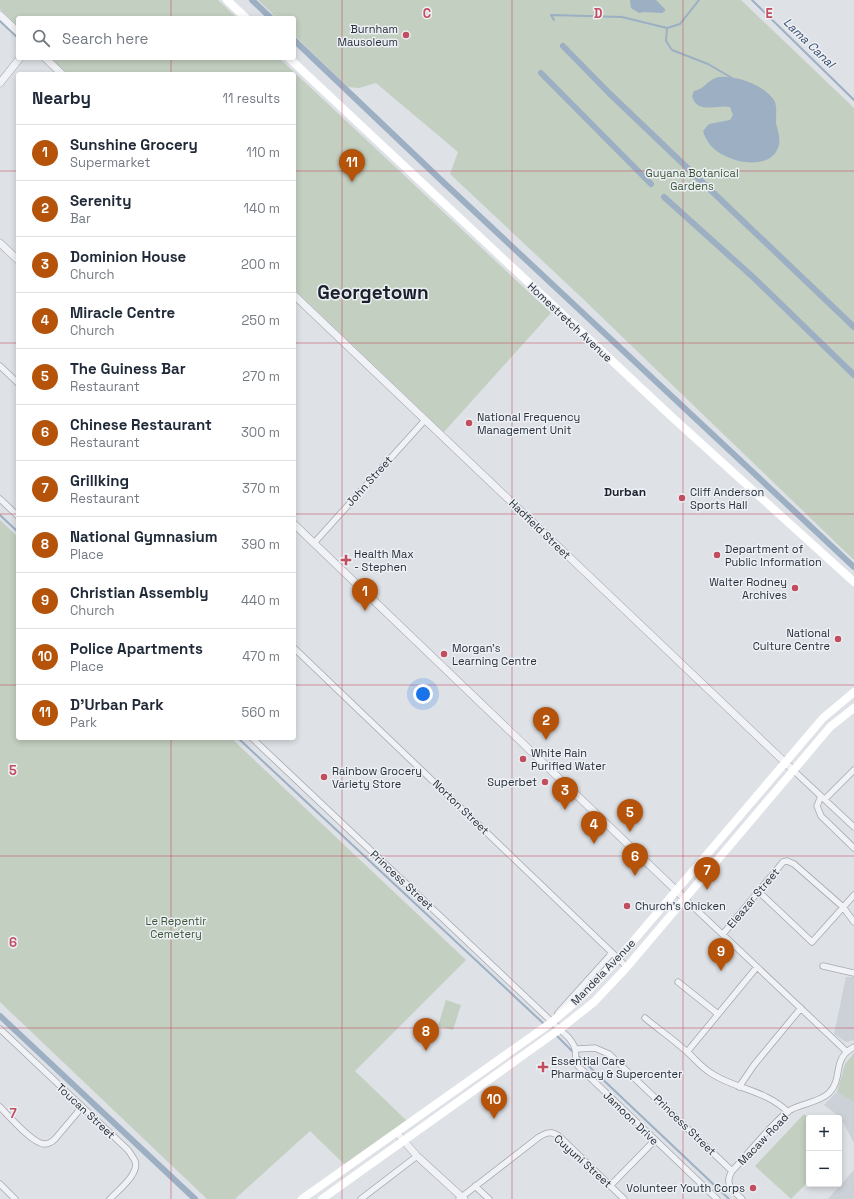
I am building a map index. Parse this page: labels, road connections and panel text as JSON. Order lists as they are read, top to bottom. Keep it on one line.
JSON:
{"streets":{"main road":["Homestretch Avenue","Mandela Avenue"],"street":["John Street","Hadfield Street","Norton Street","Princess Street","Eleazar Street","Toucan Street","Jamoon Drive","Macaw Road","Cuyuni Street"]},"crossings":[["John Street","Hadfield Street"],["Hadfield Street","Mandela Avenue"],["Norton Street","Mandela Avenue"],["Princess Street","Mandela Avenue"],["Princess Street","Jamoon Drive"],["Princess Street","Macaw Road"]],"districts":["Georgetown","Durban"],"water":["Lama Canal"],"parks":["Guyana Botanical Gardens","Le Repentir Cemetery"],"places":{"other":["Burnham Mausoleum","National Frequency Management Unit","Cliff Anderson Sports Hall","Department of Public Information","Walter Rodney Archives","National Culture Centre","Morgan’s Learning Centre","White Rain Purified Water","Rainbow Grocery Variety Store","Superbet","Church's Chicken","Volunteer Youth Corps"],"health":["Health Max - Stephen","Essential Care Pharmacy & Supercenter"]},"page":{"search":"Search here","heading":["Nearby","11 results"],"list":[{"mark":"1","name":"Sunshine Grocery","note":"Supermarket","value":"110 m"},{"mark":"2","name":"Serenity","note":"Bar","value":"140 m"},{"mark":"3","name":"Dominion House","note":"Church","value":"200 m"},{"mark":"4","name":"Miracle Centre","note":"Church","value":"250 m"},{"mark":"5","name":"The Guiness Bar","note":"Restaurant","value":"270 m"},{"mark":"6","name":"Chinese Restaurant","note":"Restaurant","value":"300 m"},{"mark":"7","name":"Grillking","note":"Restaurant","value":"370 m"},{"mark":"8","name":"National Gymnasium","note":"Place","value":"390 m"},{"mark":"9","name":"Christian Assembly","note":"Church","value":"440 m"},{"mark":"10","name":"Police Apartments","note":"Place","value":"470 m"},{"mark":"11","name":"D'Urban Park","note":"Park","value":"560 m"}],"pins":["11","1","2","3","5","4","6","7","9","8","10"],"map_buttons":["+","−"]},"grid":{"columns":["C","D","E"],"rows":["5","6","7"]}}
